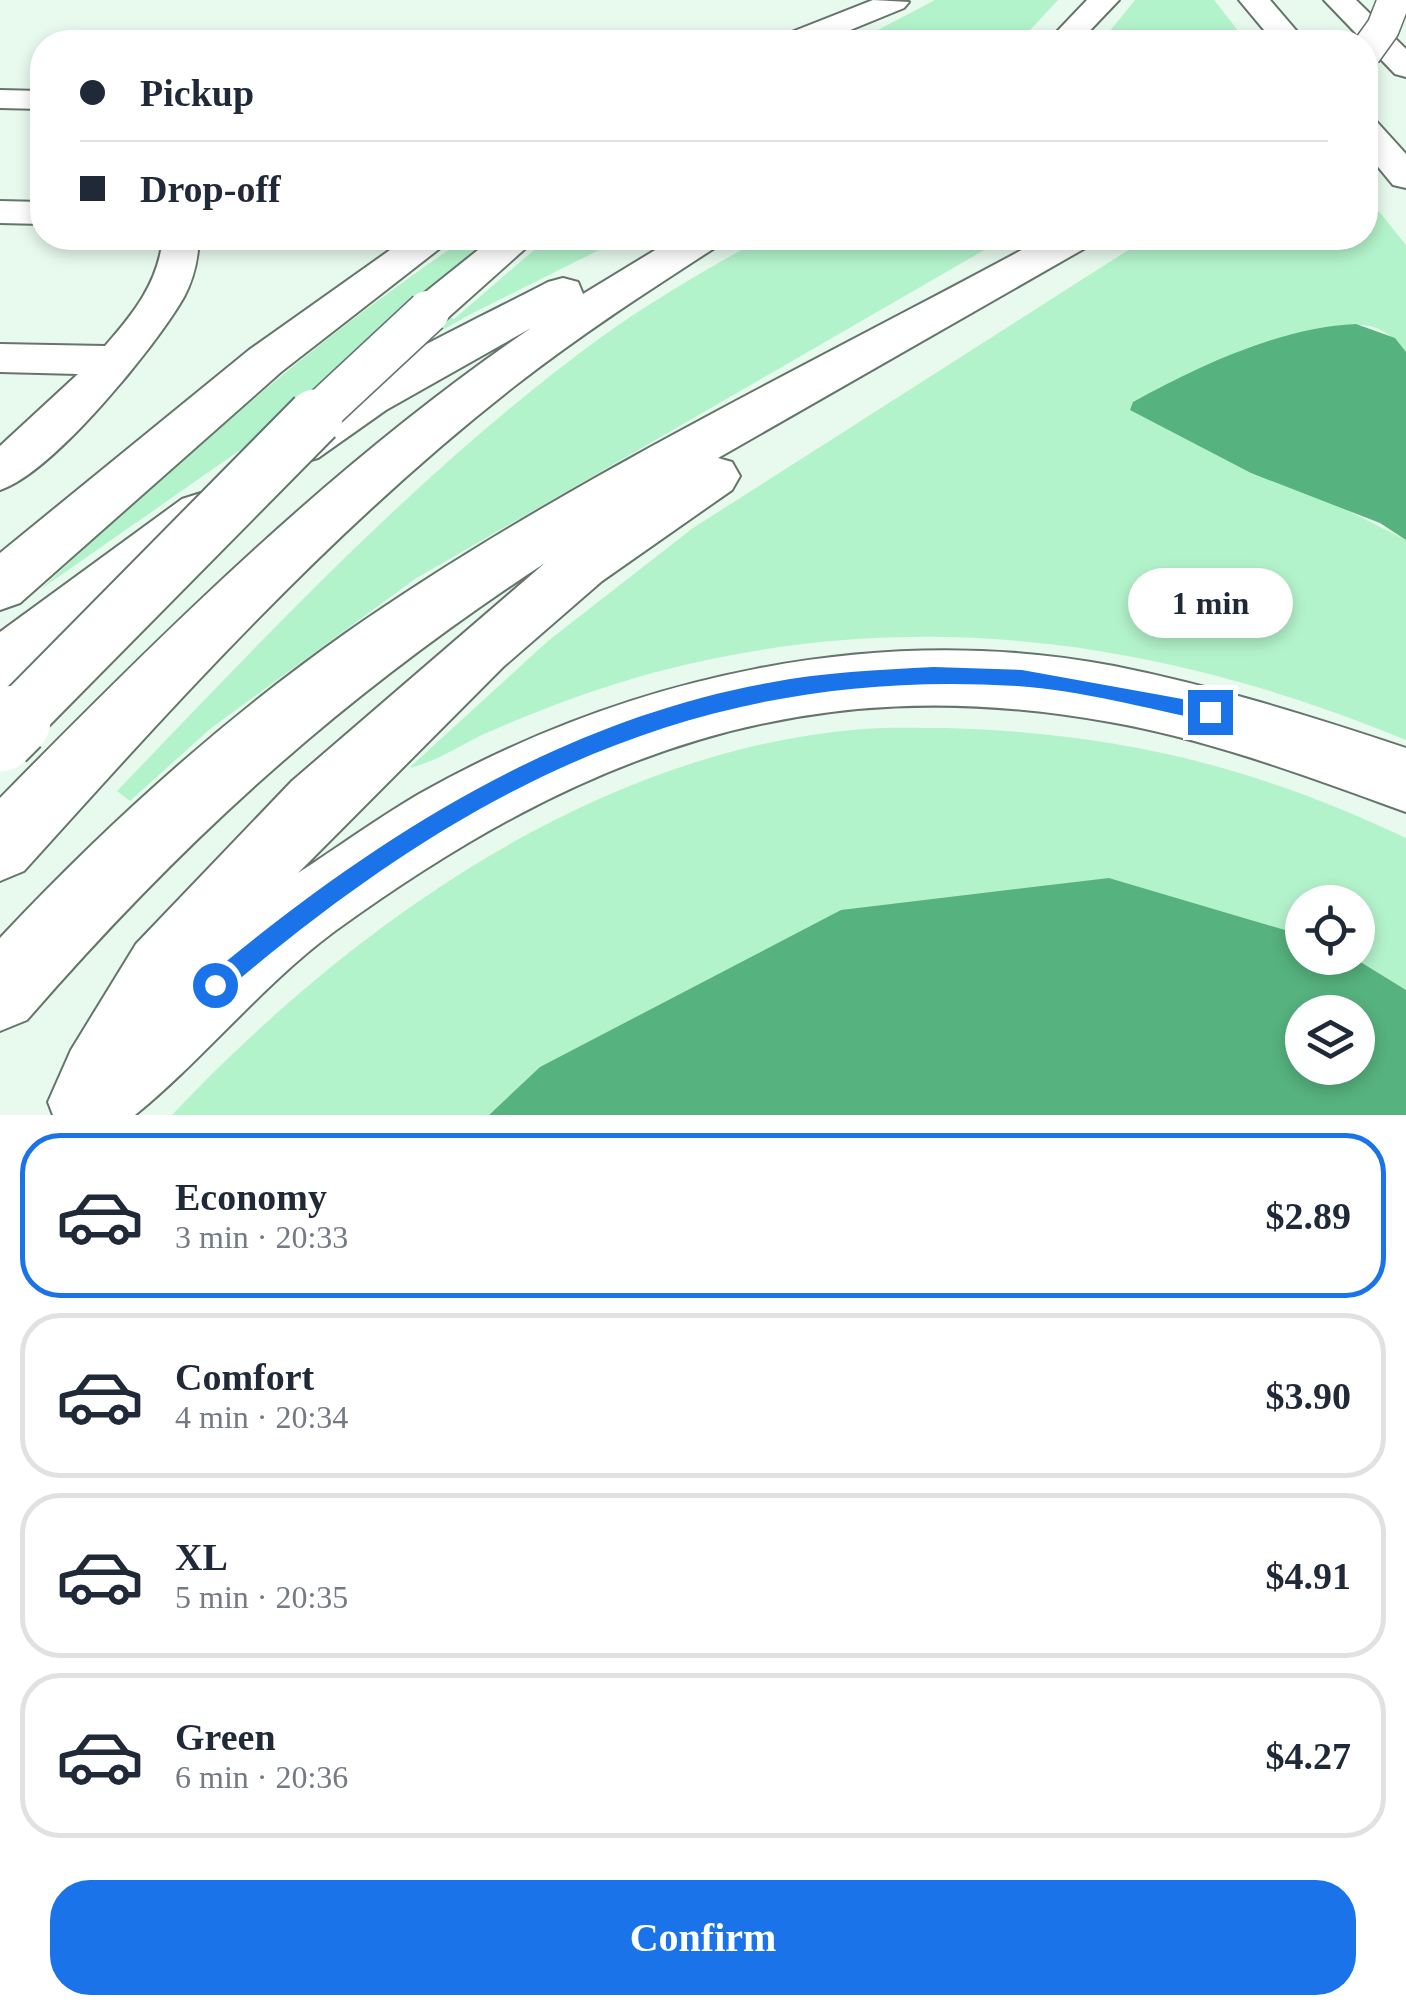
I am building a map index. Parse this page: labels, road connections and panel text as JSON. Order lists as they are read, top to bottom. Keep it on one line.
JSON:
{"page":{"banner":["Pickup","Drop-off"],"bubble":"1 min","list":[{"name":"Economy","note":"3 min · 20:33","value":"$2.89"},{"name":"Comfort","note":"4 min · 20:34","value":"$3.90"},{"name":"XL","note":"5 min · 20:35","value":"$4.91"},{"name":"Green","note":"6 min · 20:36","value":"$4.27"}],"buttons":"Confirm"}}
